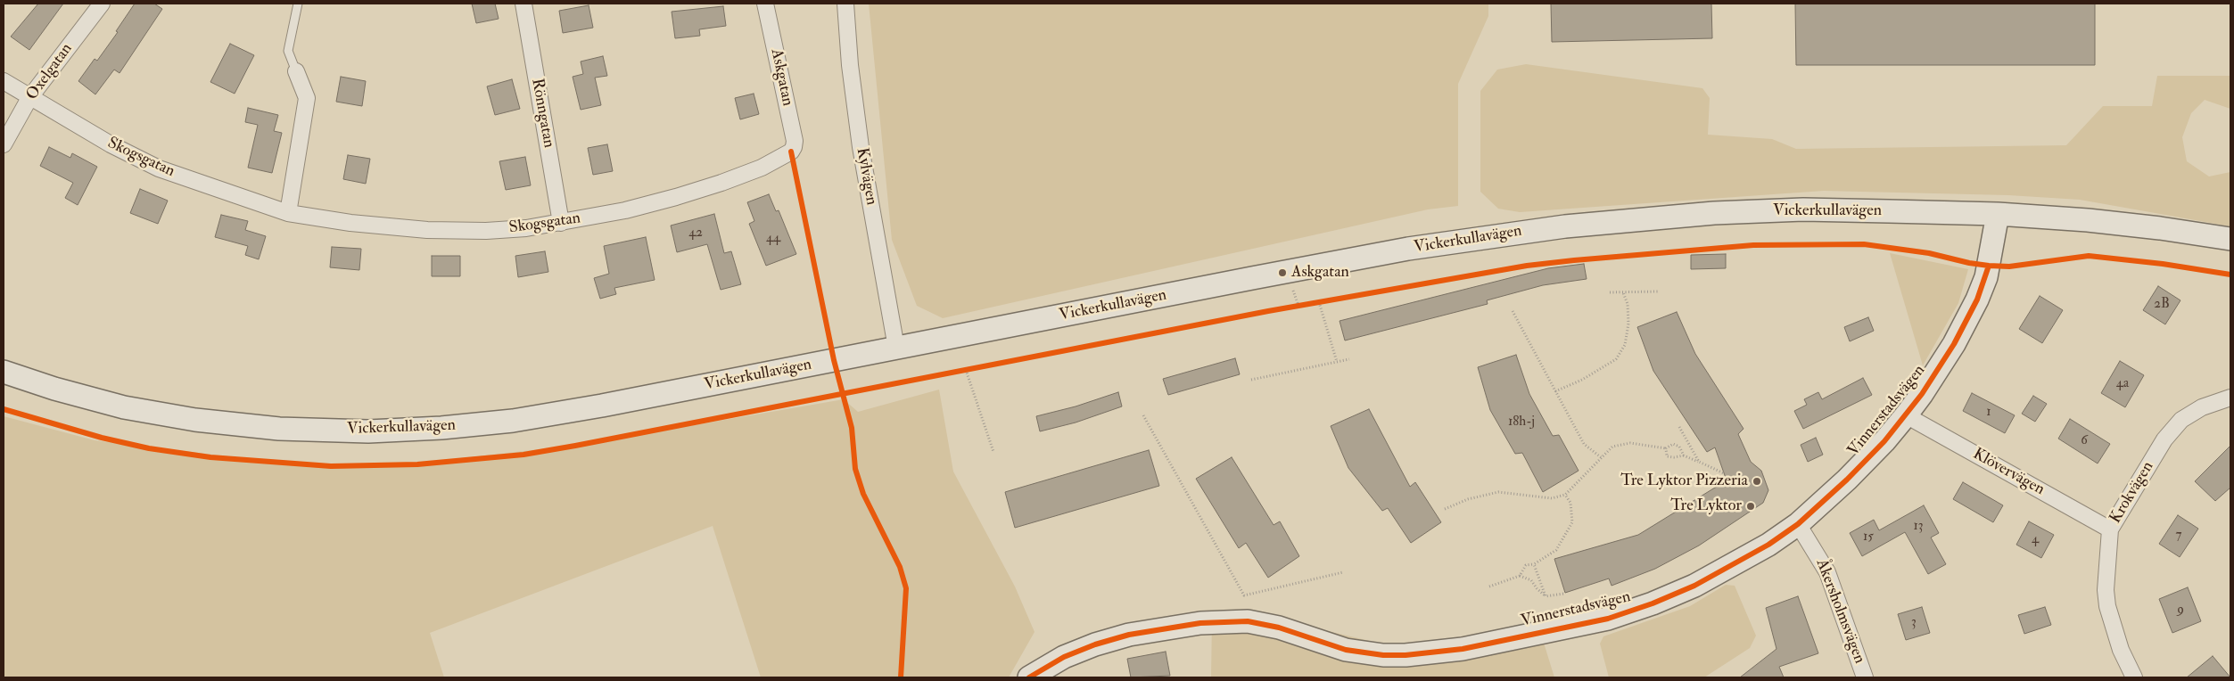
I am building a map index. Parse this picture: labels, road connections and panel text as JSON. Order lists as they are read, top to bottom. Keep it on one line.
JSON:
{"streets":{"main road":["Vickerkullavägen","Vinnerstadsvägen"],"street":["Oxelgatan","Askgatan","Rönngatan","Skogsgatan","Kylvägen","Klövervägen","Krokvägen","Åkersholmsvägen"]},"crossings":[["Oxelgatan","Skogsgatan"],["Askgatan","Skogsgatan"],["Rönngatan","Skogsgatan"],["Kylvägen","Vickerkullavägen"],["Vickerkullavägen","Vinnerstadsvägen"],["Vinnerstadsvägen","Klövervägen"],["Vinnerstadsvägen","Åkersholmsvägen"],["Klövervägen","Krokvägen"]],"places":["Askgatan","Tre Lyktor Pizzeria","Tre Lyktor"],"house_numbers":["42","44","2B","4a","1","18h-j","6","13","7","15","4","9","3"]}
